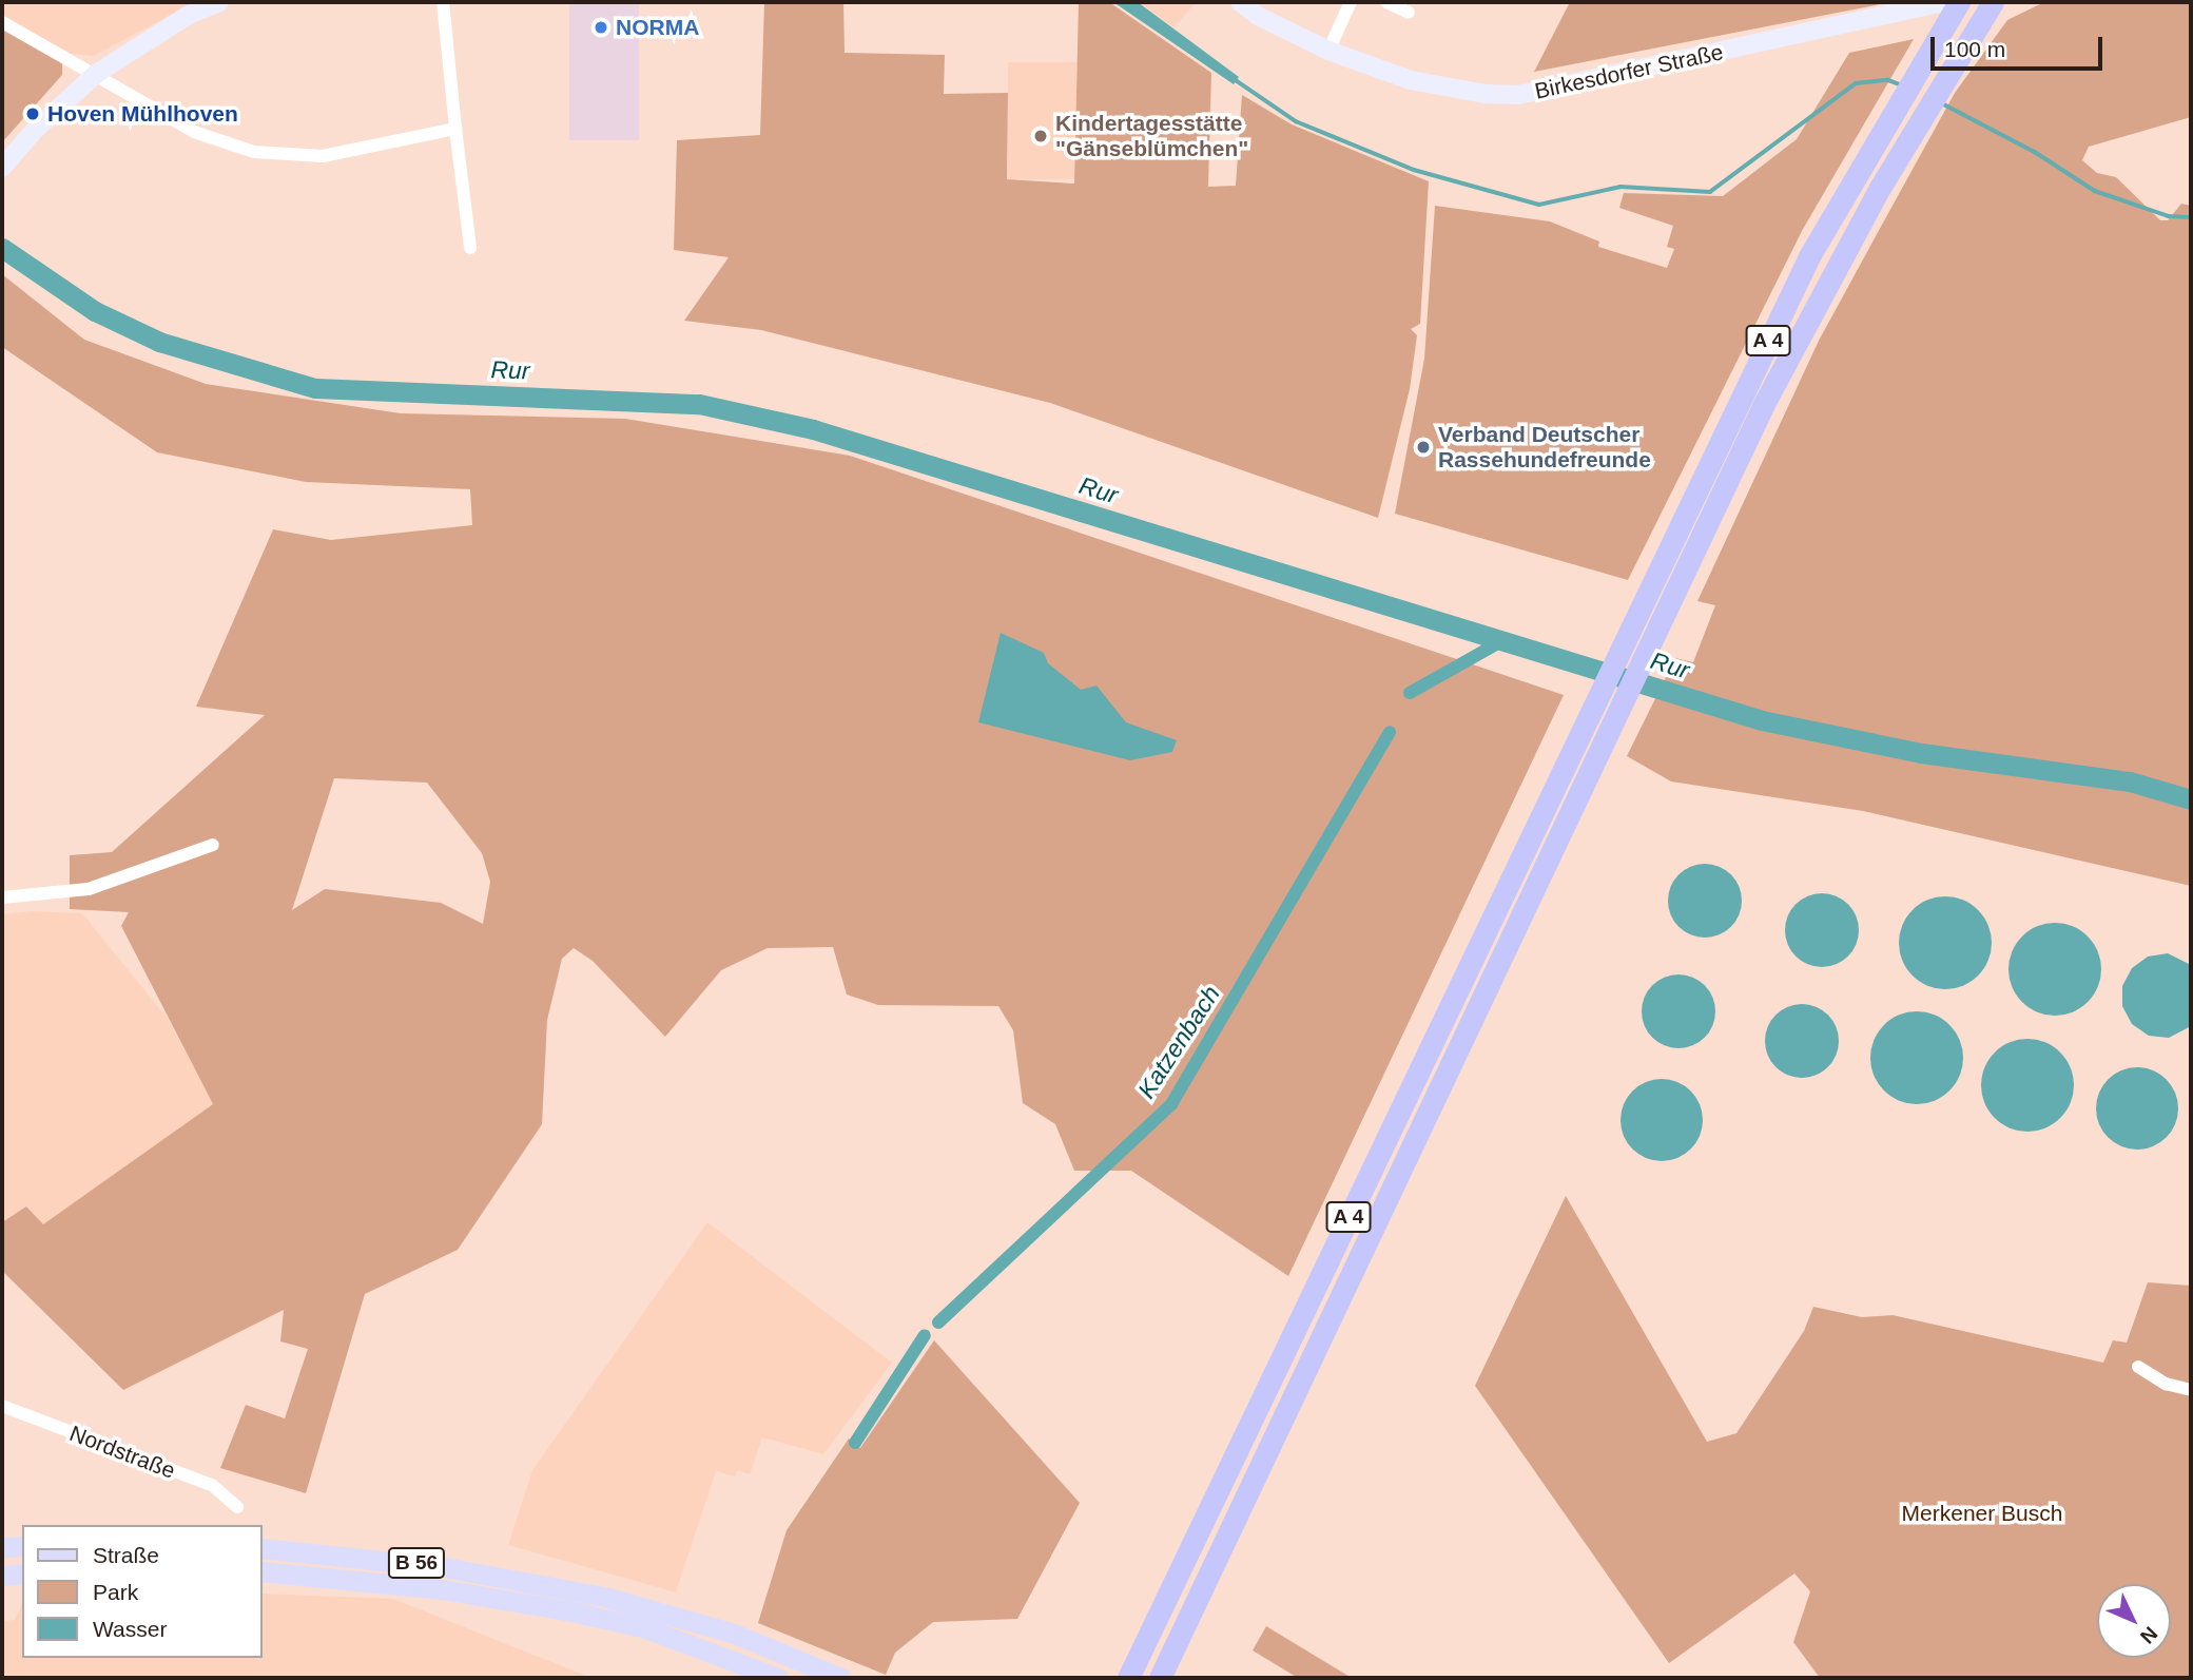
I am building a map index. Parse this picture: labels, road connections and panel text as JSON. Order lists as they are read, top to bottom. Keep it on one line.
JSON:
{"streets":{"highway":["A 4"],"main road":["Birkesdorfer Straße","B 56"],"street":["Nordstraße"]},"water":["Rur","Katzenbach"],"parks":["Merkener Busch"],"places":["NORMA","Hoven Mühlhoven","Kindertagesstätte \"Gänseblümchen\"","Verband Deutscher Rassehundefreunde"],"legend":["Straße","Park","Wasser"],"scale_bar":"100 m","north":"bottom right"}
